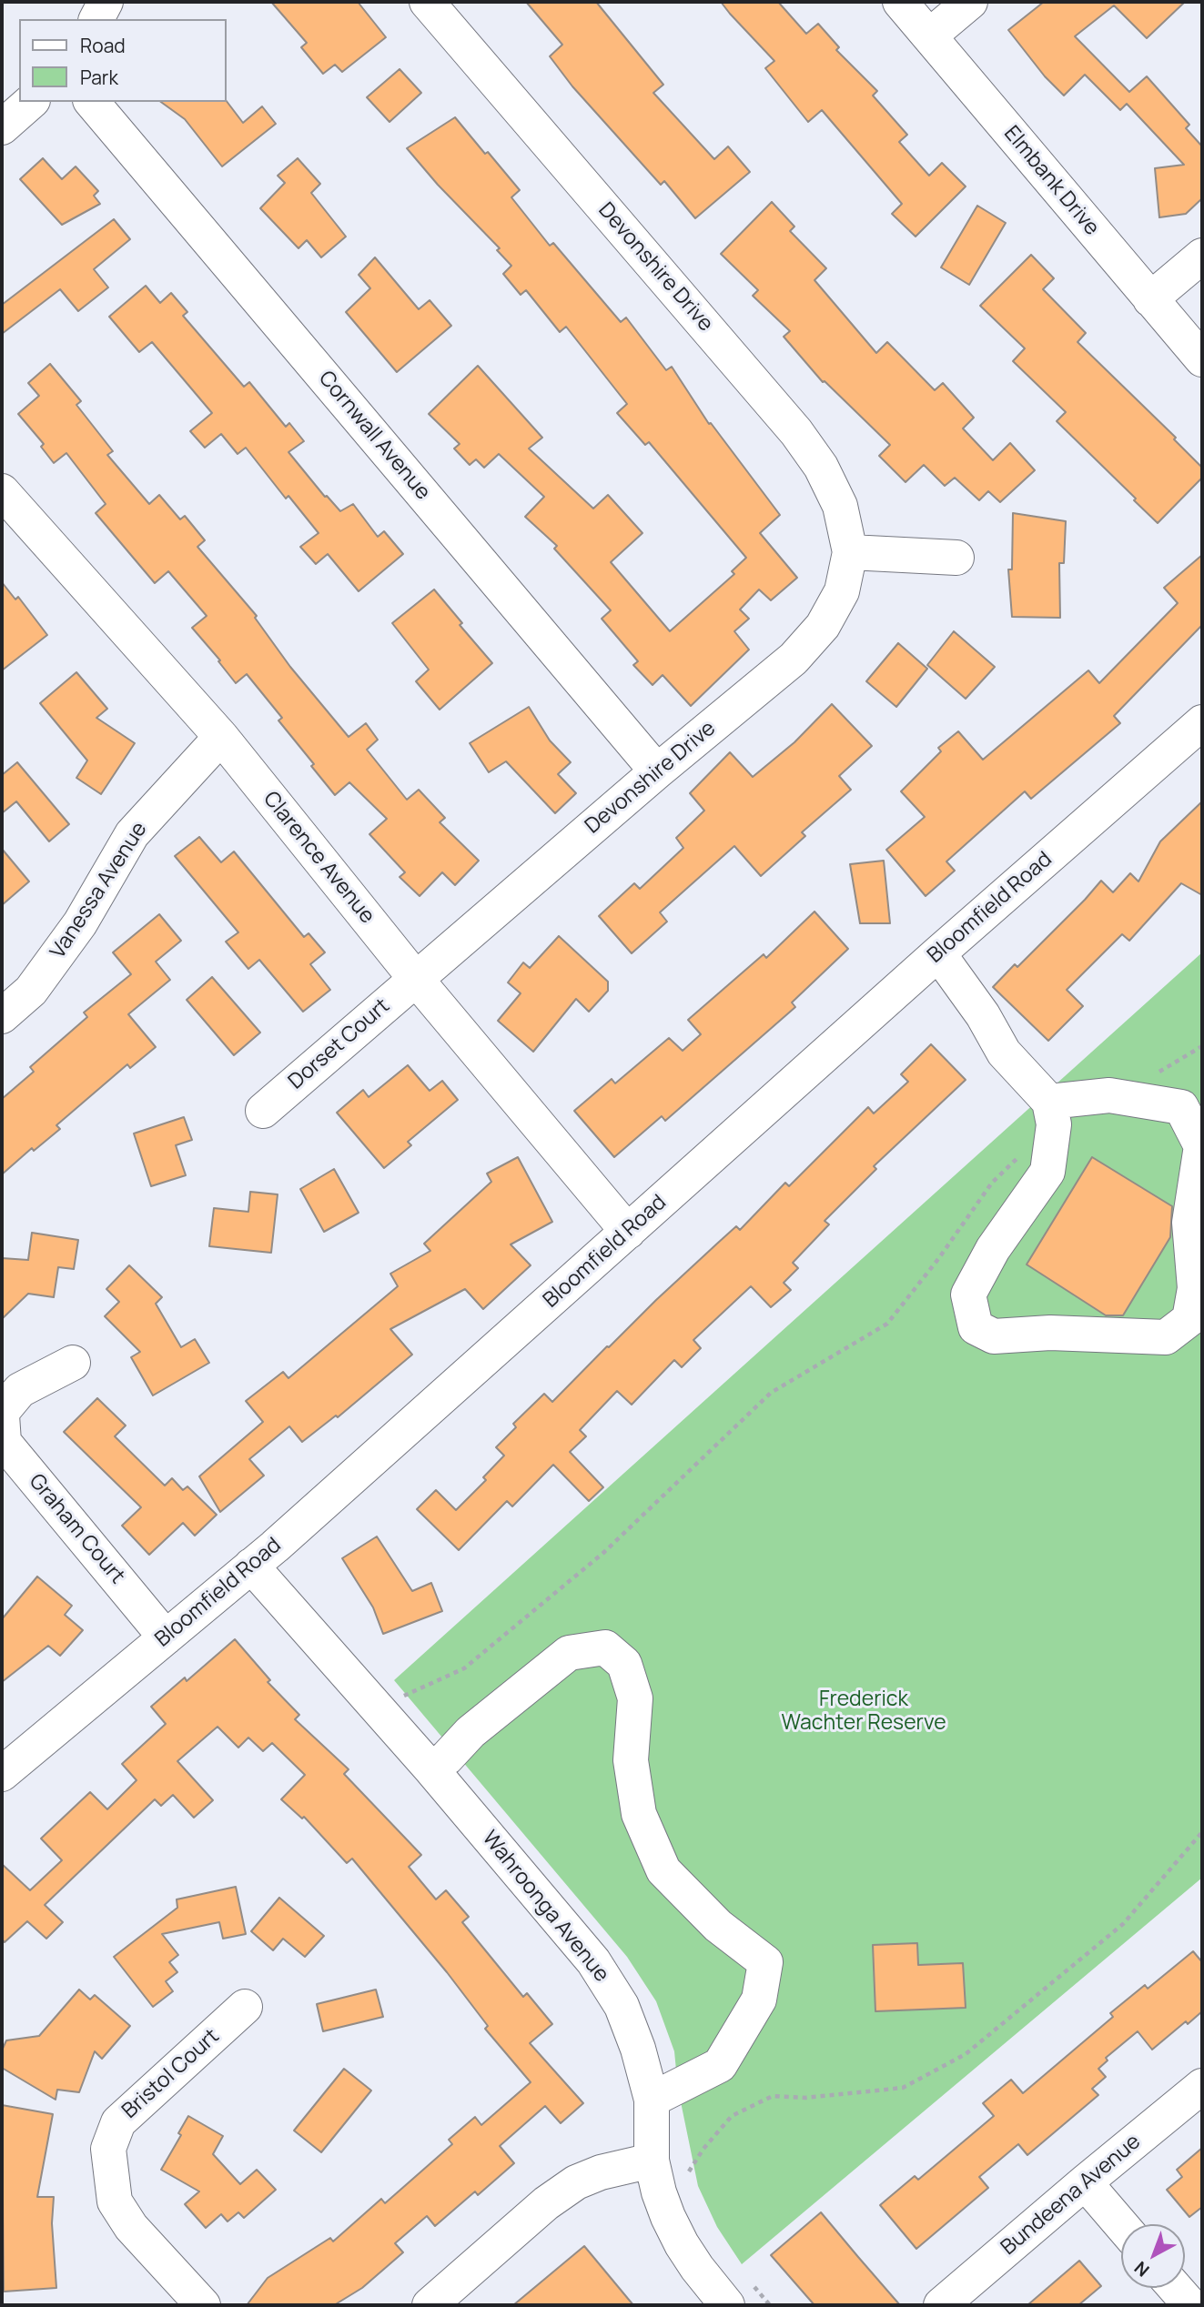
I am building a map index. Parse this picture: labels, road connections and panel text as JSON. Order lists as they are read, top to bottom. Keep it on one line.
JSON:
{"streets":{"street":["Elmbank Drive","Devonshire Drive","Cornwall Avenue","Clarence Avenue","Vanessa Avenue","Bloomfield Road","Dorset Court","Graham Court","Wahroonga Avenue","Bristol Court","Bundeena Avenue"]},"crossings":[["Devonshire Drive","Cornwall Avenue"],["Devonshire Drive","Clarence Avenue"],["Devonshire Drive","Dorset Court"],["Clarence Avenue","Vanessa Avenue"],["Clarence Avenue","Bloomfield Road"],["Clarence Avenue","Dorset Court"],["Bloomfield Road","Graham Court"],["Bloomfield Road","Wahroonga Avenue"]],"parks":["Frederick Wachter Reserve"],"legend":["Road","Park"],"north":"bottom left"}
